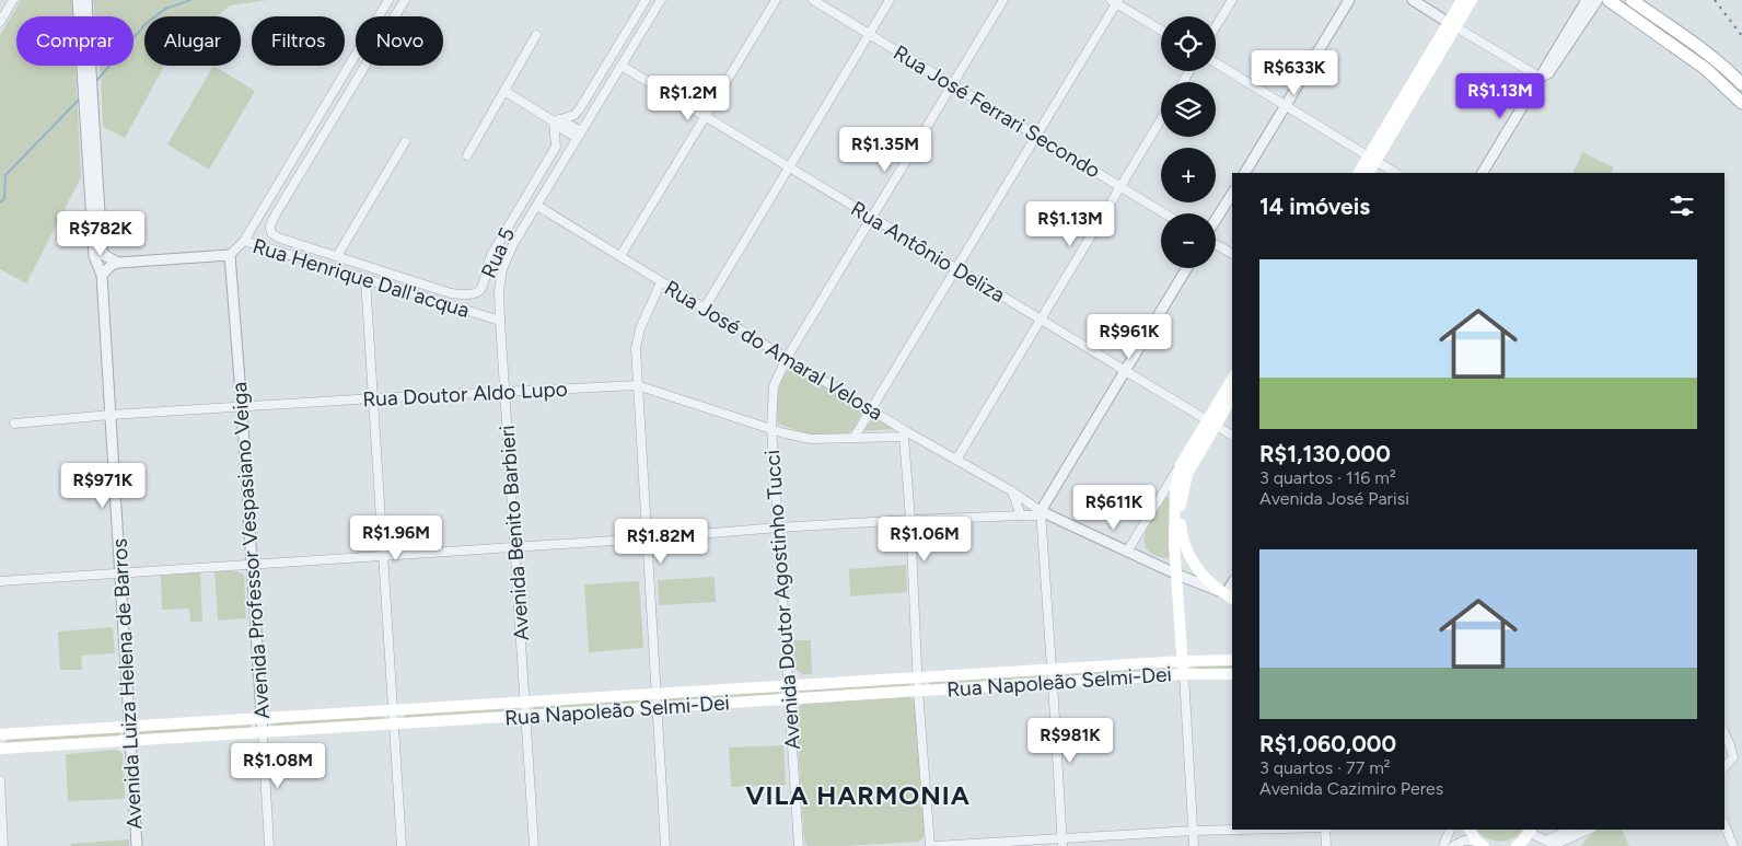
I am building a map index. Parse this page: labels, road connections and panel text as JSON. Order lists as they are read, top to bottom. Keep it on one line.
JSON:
{"streets":{"main road":["Rua Napoleão Selmi-Dei"],"street":["Rua José Ferrari Secondo","Rua Antônio Deliza","Rua 5","Rua Henrique Dall'acqua","Rua José do Amaral Velosa","Rua Doutor Aldo Lupo","Avenida Benito Barbieri","Avenida Professor Vespasiano Veiga","Avenida Doutor Agostinho Tucci","Avenida Luiza Helena de Barros"]},"crossings":[["Rua José Ferrari Secondo","Avenida Doutor Agostinho Tucci"],["Rua Antônio Deliza","Avenida Benito Barbieri"],["Rua Antônio Deliza","Avenida Doutor Agostinho Tucci"],["Rua Henrique Dall'acqua","Avenida Benito Barbieri"],["Rua Henrique Dall'acqua","Avenida Professor Vespasiano Veiga"],["Rua José do Amaral Velosa","Rua Doutor Aldo Lupo"],["Rua José do Amaral Velosa","Avenida Benito Barbieri"],["Rua José do Amaral Velosa","Avenida Doutor Agostinho Tucci"],["Rua Doutor Aldo Lupo","Avenida Benito Barbieri"],["Rua Doutor Aldo Lupo","Avenida Professor Vespasiano Veiga"],["Rua Doutor Aldo Lupo","Avenida Doutor Agostinho Tucci"],["Rua Doutor Aldo Lupo","Avenida Luiza Helena de Barros"],["Avenida Benito Barbieri","Rua Napoleão Selmi-Dei"],["Avenida Professor Vespasiano Veiga","Rua Napoleão Selmi-Dei"],["Avenida Doutor Agostinho Tucci","Rua Napoleão Selmi-Dei"],["Rua Napoleão Selmi-Dei","Avenida Luiza Helena de Barros"]],"districts":["VILA HARMONIA"],"page":{"map_buttons":["+","−"],"chip":["Comprar","Alugar","Filtros","Novo"],"price":["R$633K","R$1.13M","R$1.2M","R$1.35M","R$1.13M","R$782K","R$961K","R$971K","R$611K","R$1.96M","R$1.06M","R$1.82M","R$981K","R$1.08M"],"heading":"14 imóveis","list":[{"name":"R$1,130,000","note":"3 quartos · 116 m² · Avenida José Parisi"},{"name":"R$1,060,000","note":"3 quartos · 77 m² · Avenida Cazimiro Peres"}]}}
